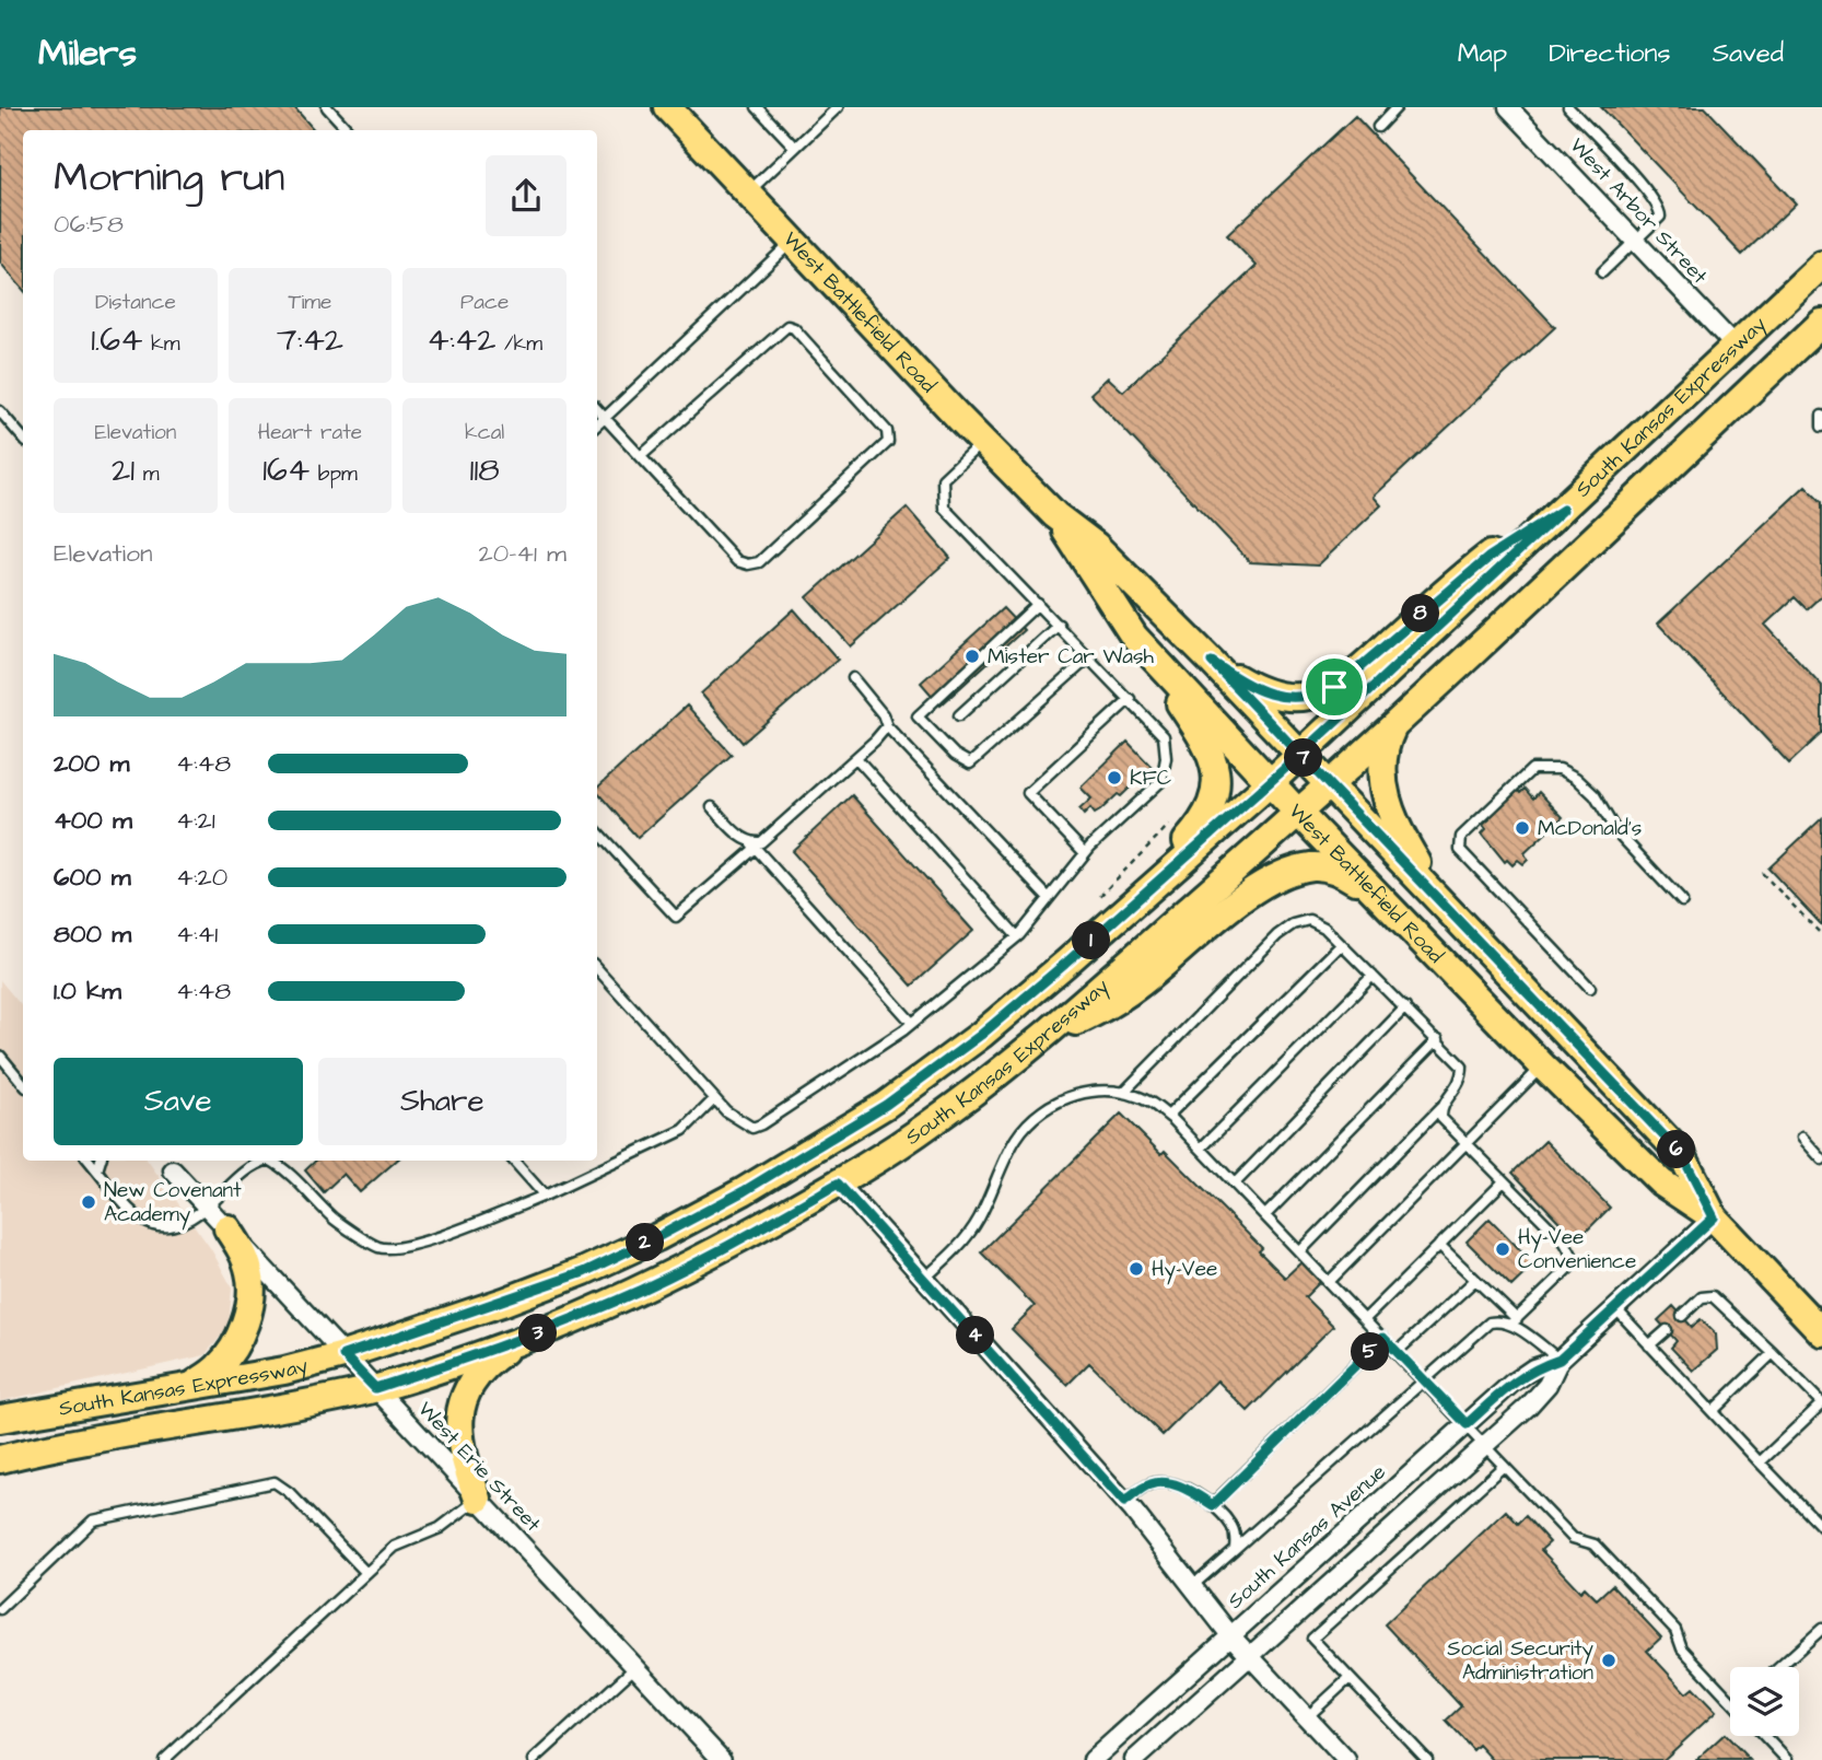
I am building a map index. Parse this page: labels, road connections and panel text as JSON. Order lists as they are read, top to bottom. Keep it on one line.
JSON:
{"streets":{"main road":["West Battlefield Road","South Kansas Expressway"],"street":["West Arbor Street","West Erie Street","South Kansas Avenue"]},"crossings":[["West Arbor Street","South Kansas Expressway"],["West Battlefield Road","South Kansas Expressway"],["West Battlefield Road","South Kansas Avenue"],["South Kansas Expressway","West Erie Street"]],"places":["Mister Car Wash","KFC","McDonald's","New Covenant Academy","Hy-Vee Convenience","Hy-Vee","Social Security Administration"],"page":{"header":"Milers","nav":["Map","Directions","Saved"],"heading":["Morning run","06:58"],"stats":[["Distance","1.64 km"],["Time","7:42"],["Pace","4:42 /km"],["Elevation","21 m"],["Heart rate","164 bpm"],["kcal","118"]],"chart":["Elevation","20–41 m"],"pins":["8","7","1","6","2","3","4","5"],"list":[{"name":"200 m","note":"4:48"},{"name":"400 m","note":"4:21"},{"name":"600 m","note":"4:20"},{"name":"800 m","note":"4:41"},{"name":"1.0 km","note":"4:48"}],"buttons":["Save","Share"]}}
